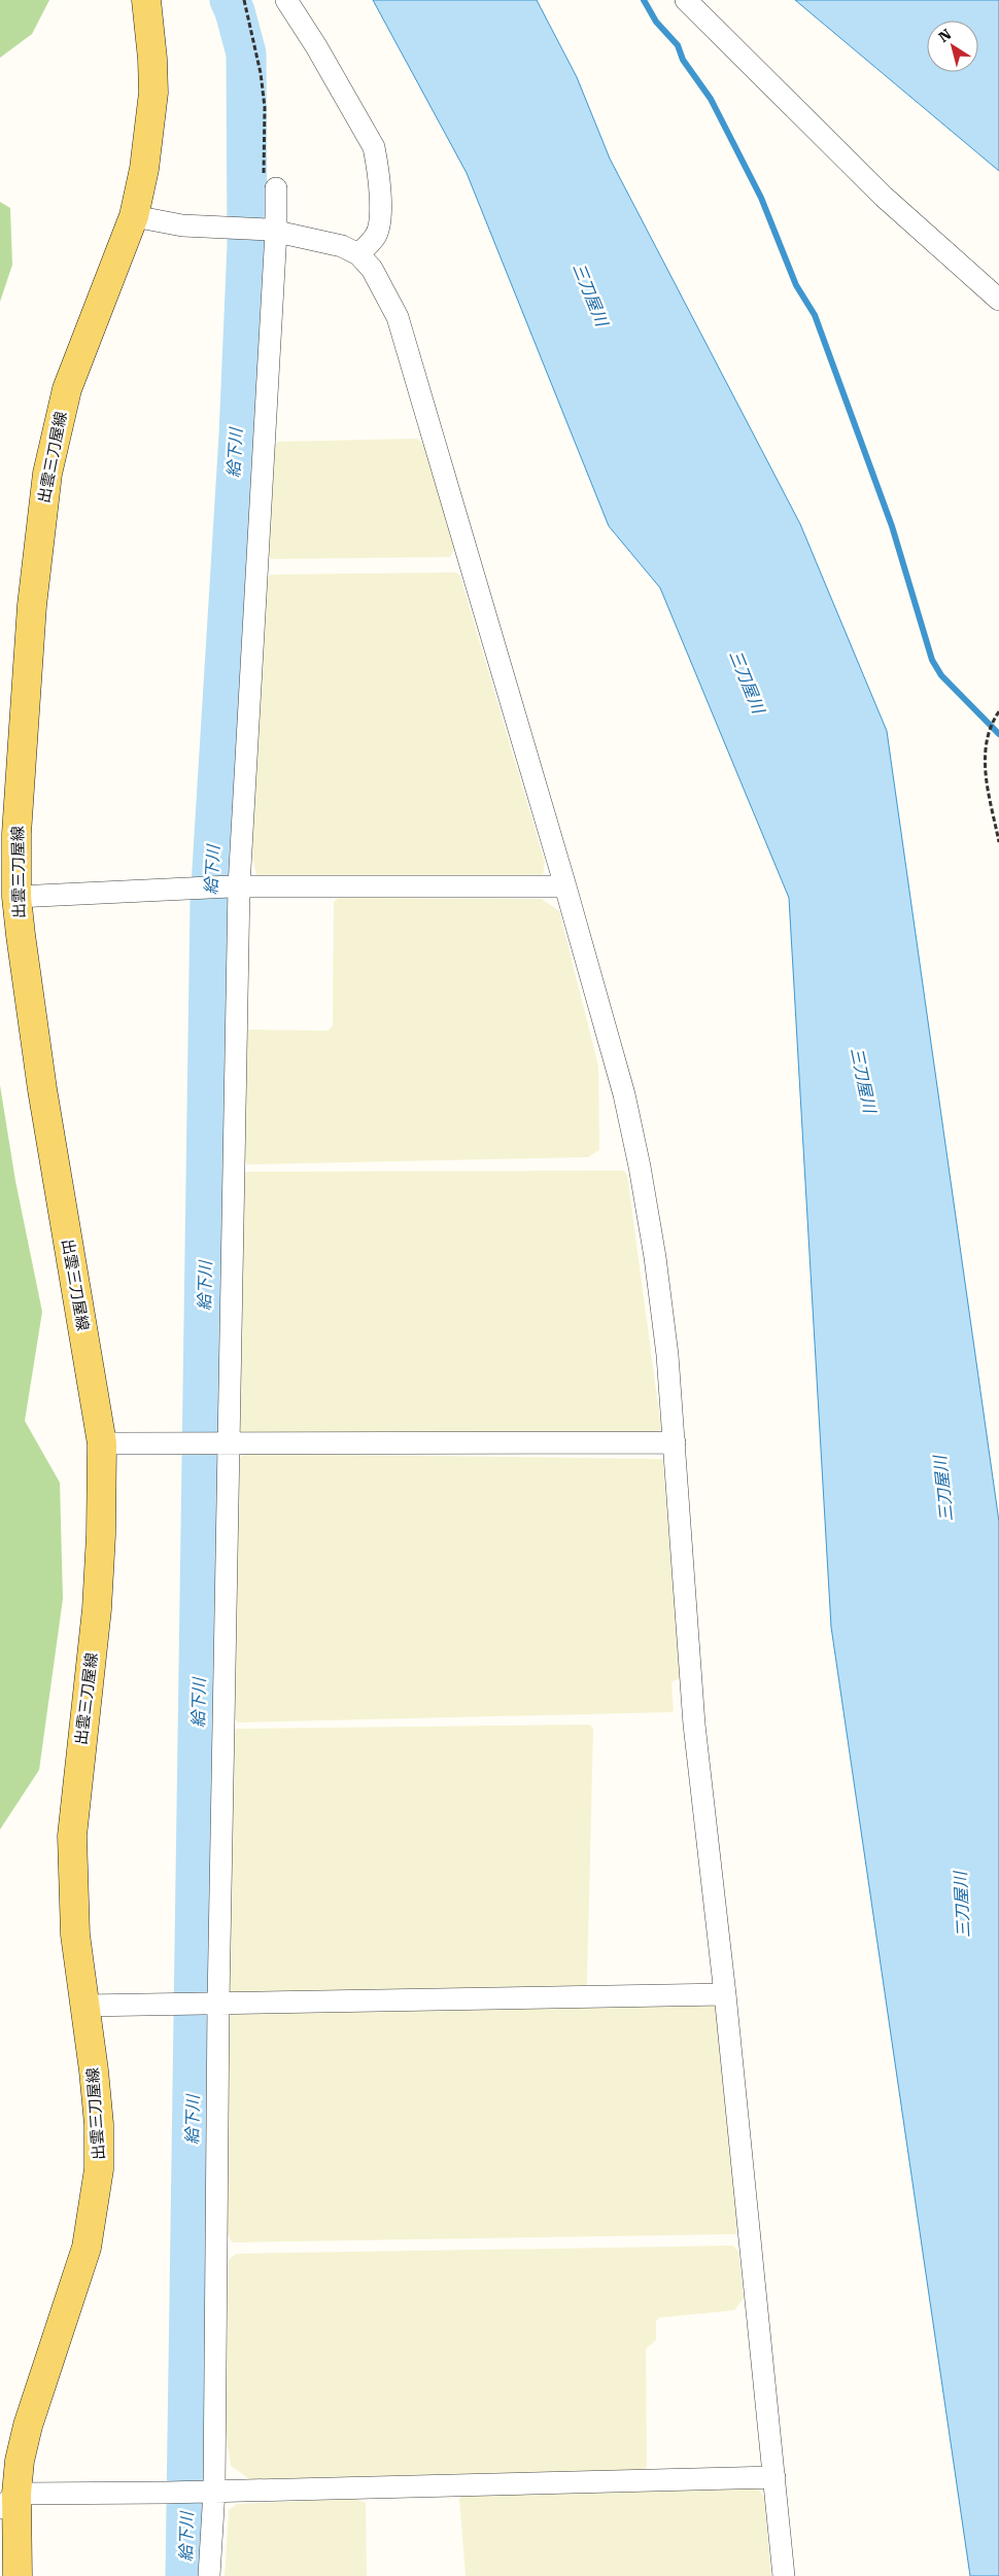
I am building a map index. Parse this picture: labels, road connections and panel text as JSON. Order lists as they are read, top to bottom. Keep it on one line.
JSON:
{"streets":{"main road":["出雲三刀屋線"]},"water":["三刀屋川","給下川"],"north":"top left"}
